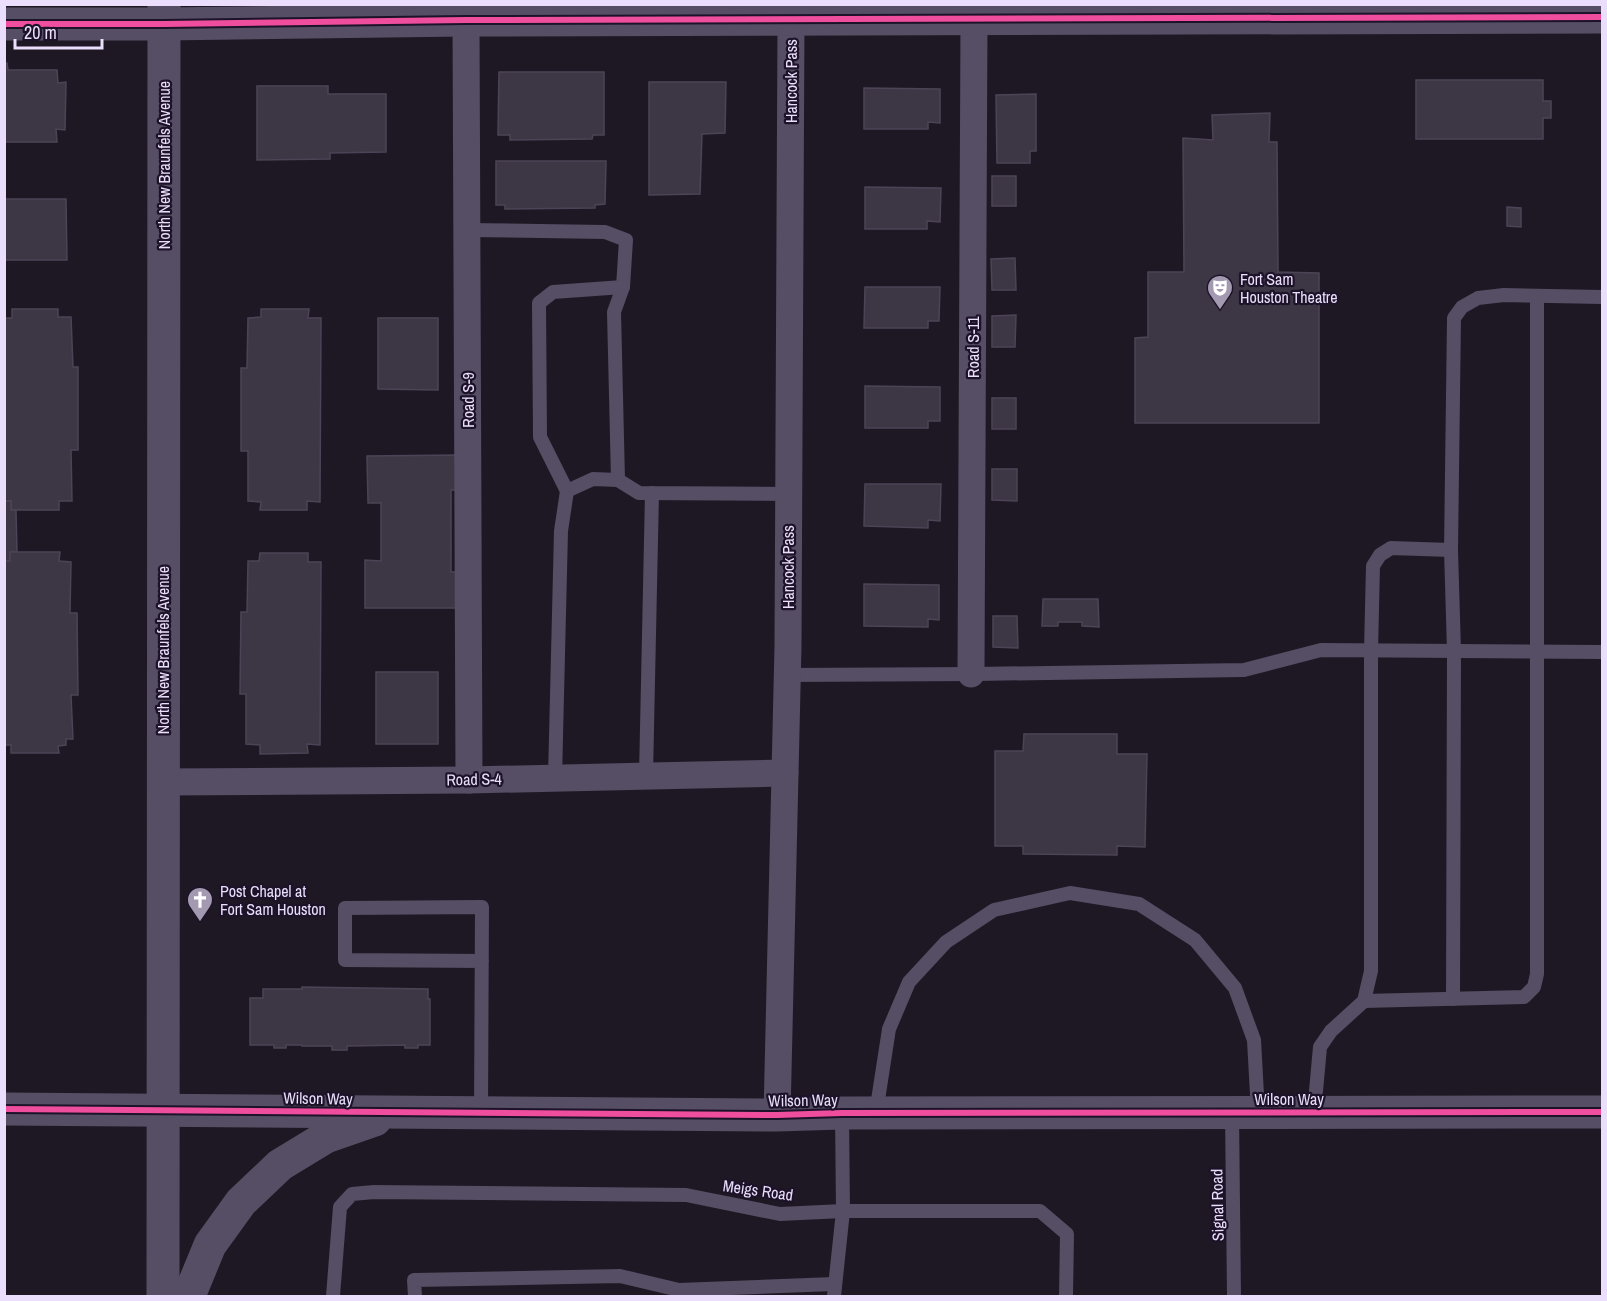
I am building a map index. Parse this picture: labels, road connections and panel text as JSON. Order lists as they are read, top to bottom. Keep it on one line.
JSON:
{"streets":{"street":["Hancock Pass","North New Braunfels Avenue","Road S-11","Road S-9","Road S-4","Wilson Way"],"lane":["Meigs Road","Signal Road"]},"crossings":[["Hancock Pass","Road S-4"],["Hancock Pass","Wilson Way"],["North New Braunfels Avenue","Road S-4"],["North New Braunfels Avenue","Wilson Way"],["Road S-9","Road S-4"],["Wilson Way","Signal Road"]],"places":{"theatre":["Fort Sam Houston Theatre"],"church":["Post Chapel at Fort Sam Houston"]},"scale_bar":"20 m"}
